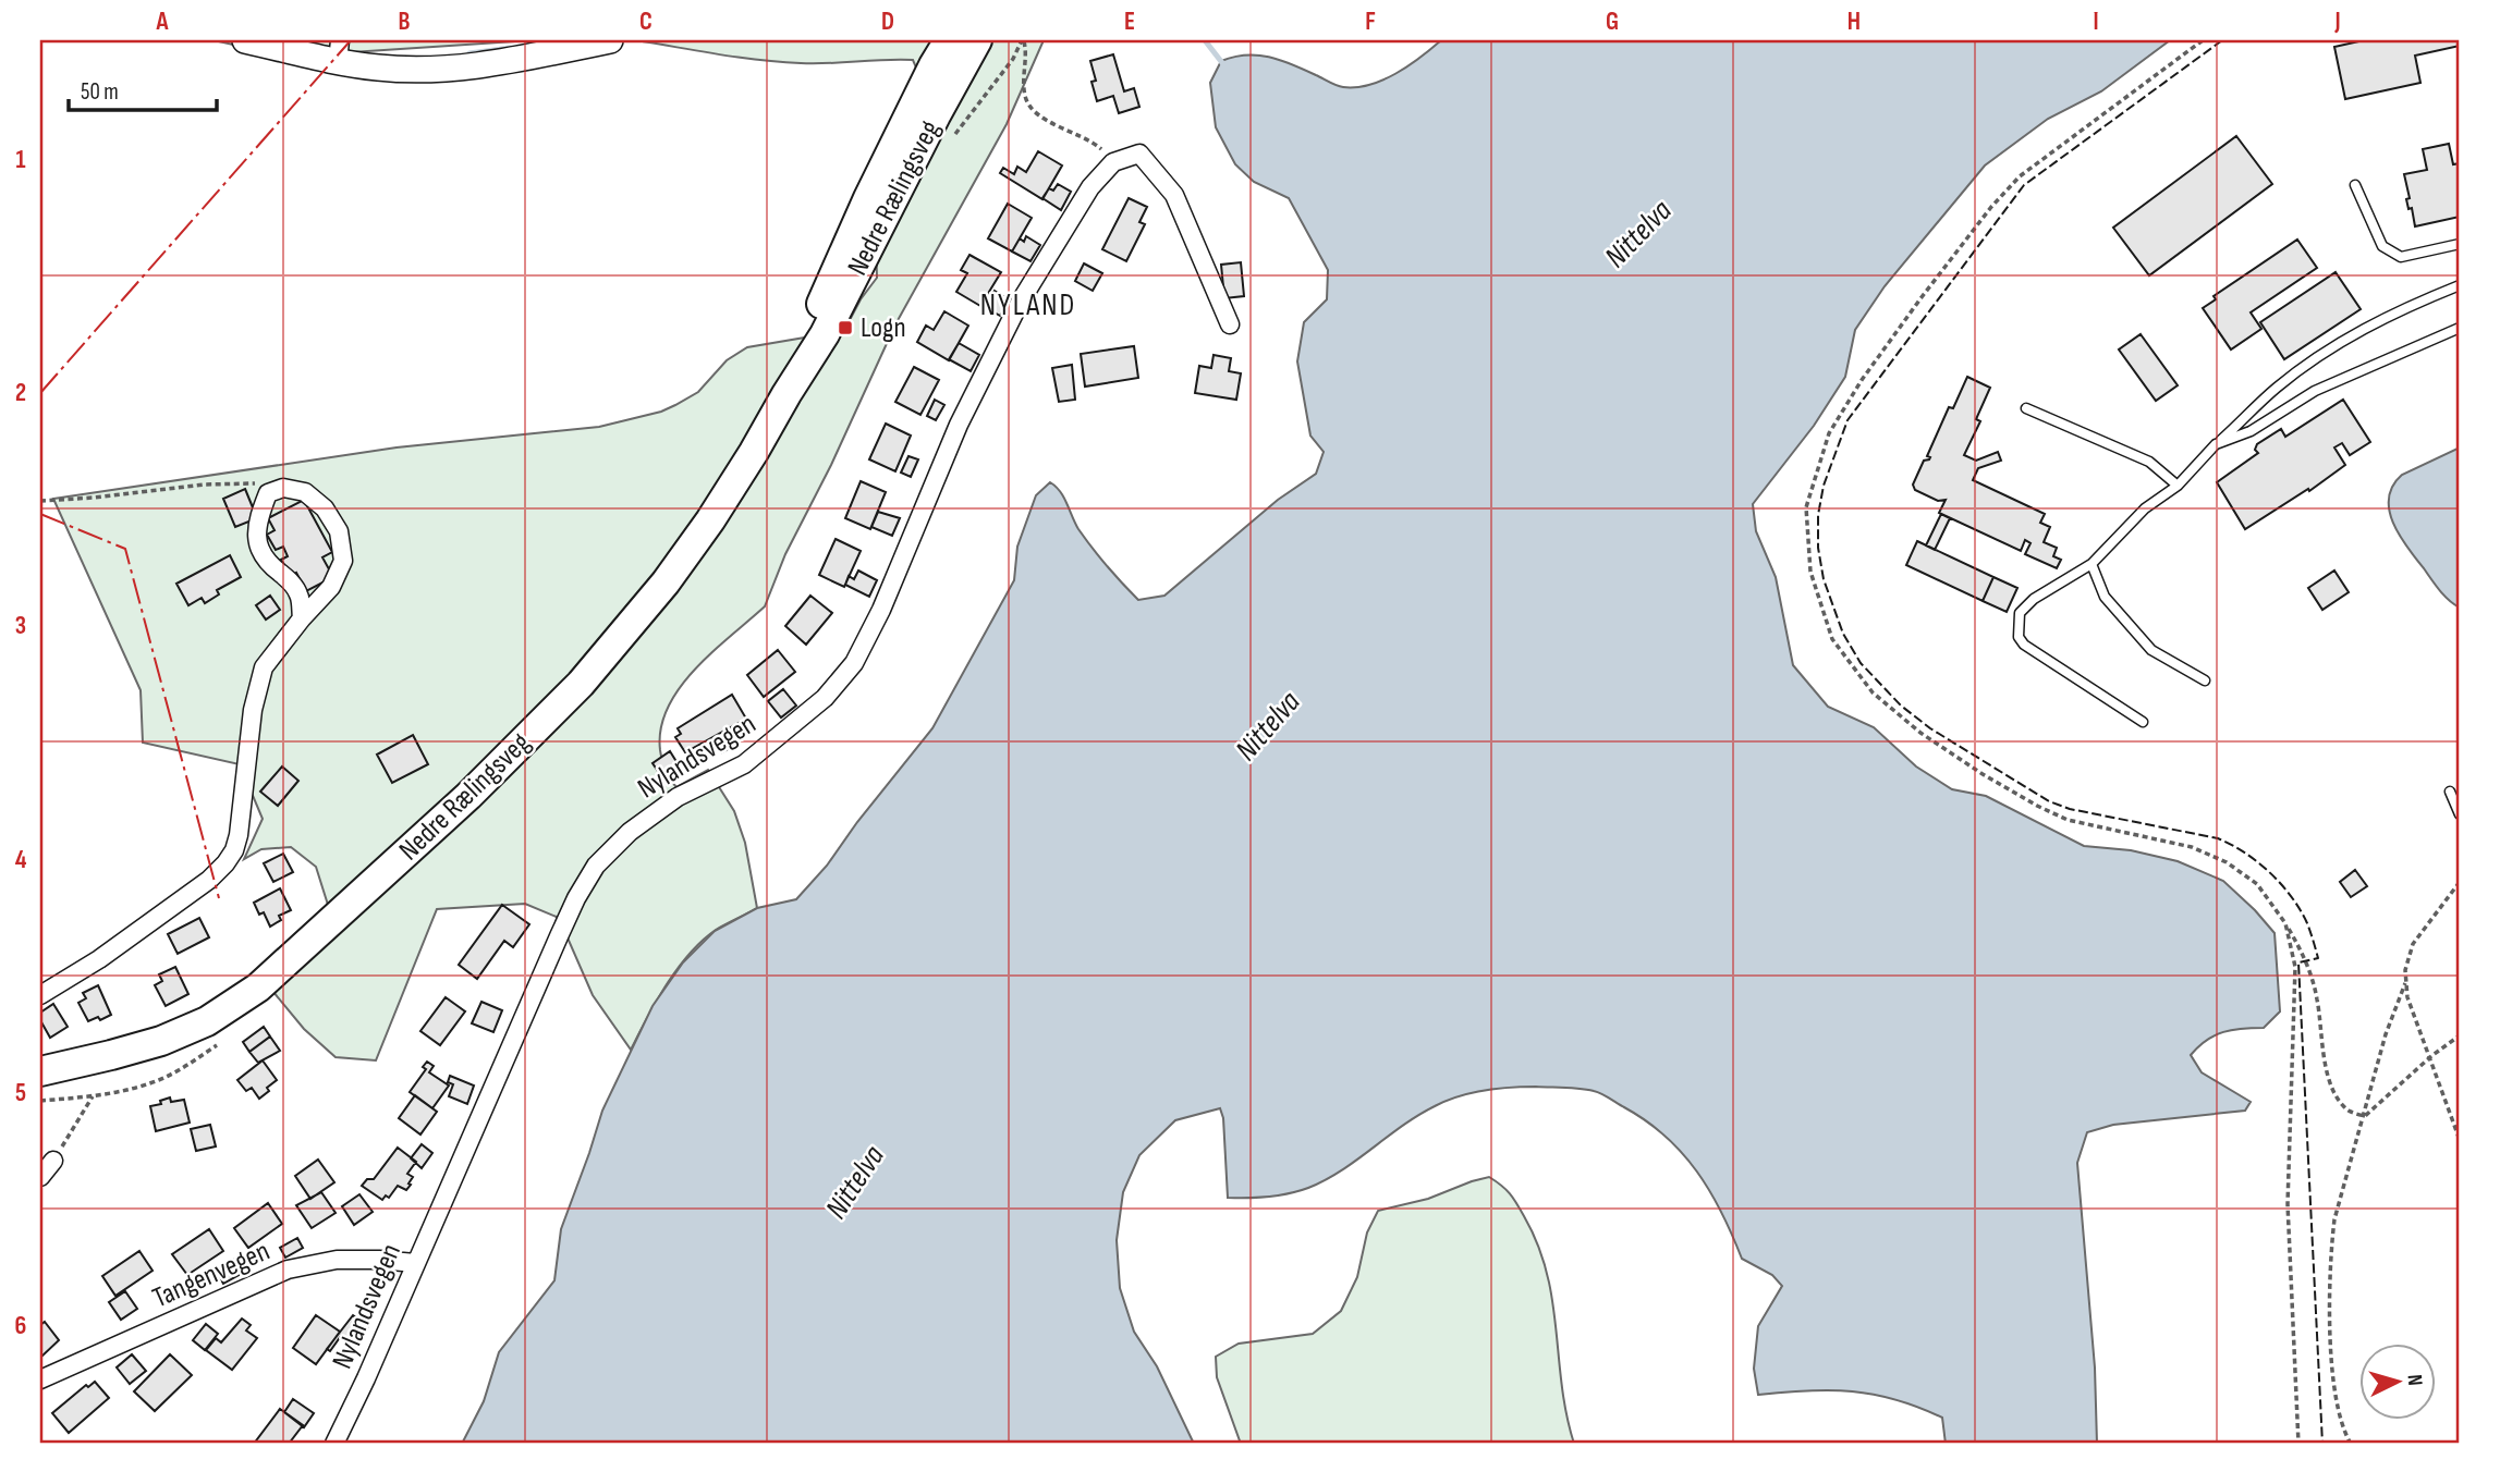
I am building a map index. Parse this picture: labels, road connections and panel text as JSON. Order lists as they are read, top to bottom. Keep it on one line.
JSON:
{"streets":{"main road":["Nedre Rælingsveg"],"street":["Nylandsvegen","Tangenvegen"]},"crossings":[["Nylandsvegen","Tangenvegen"]],"districts":["NYLAND"],"water":["Nittelva"],"places":{"transit":["Logn"]},"scale_bar":"50 m","north":"right","grid":{"columns":["A","B","C","D","E","F","G","H","I","J"],"rows":["1","2","3","4","5","6"]}}
